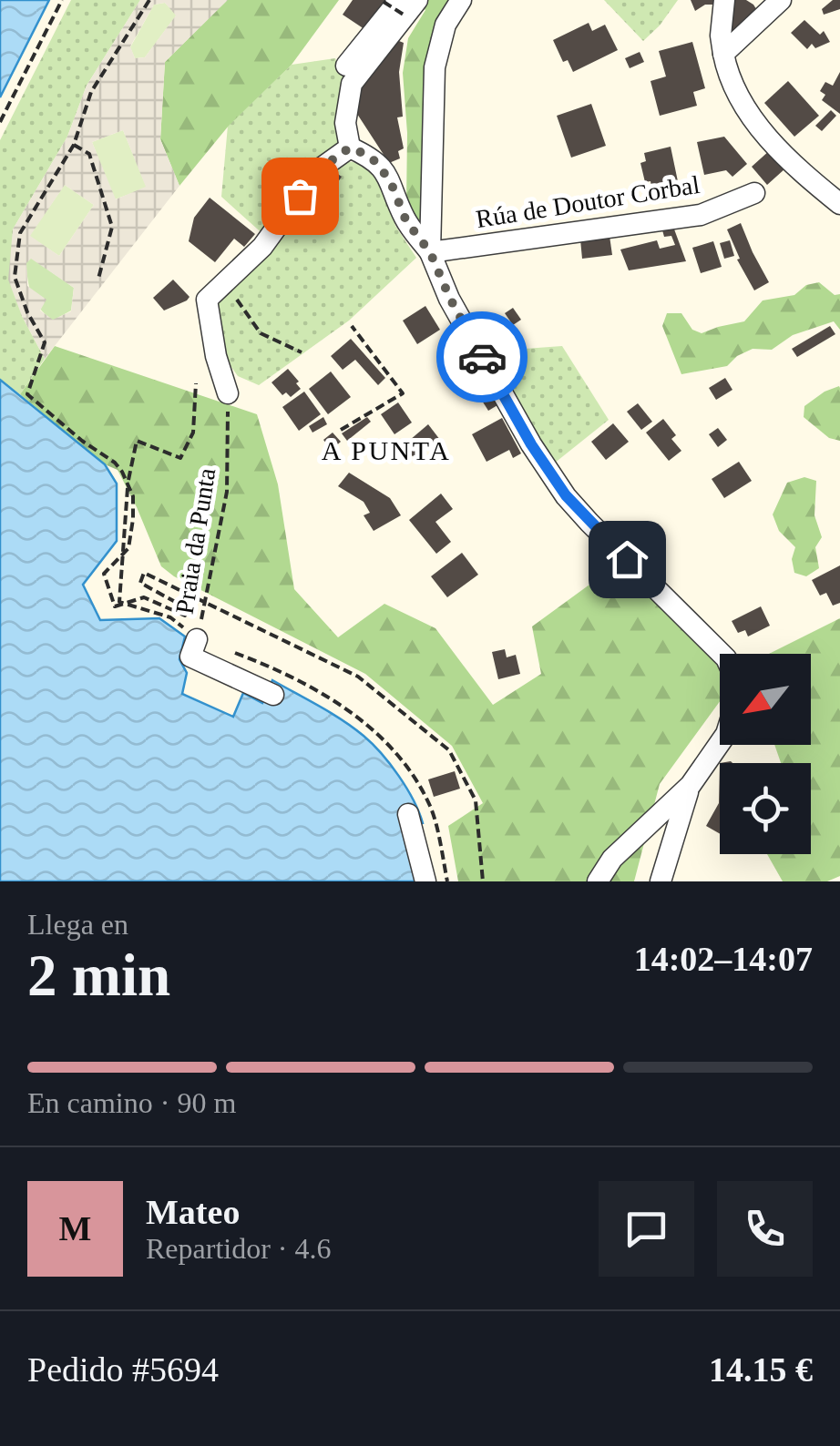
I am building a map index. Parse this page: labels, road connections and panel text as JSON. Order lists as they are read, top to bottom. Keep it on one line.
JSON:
{"streets":{"street":["Rúa de Doutor Corbal"],"path":["Praia da Punta"]},"districts":["A PUNTA"],"north":"bottom left","page":{"heading":["2 min","Llega en","14:02–14:07"],"panel":["Mateo","Repartidor · 4.6","Pedido #5694","14.15 €"],"bar":"En camino · 90 m","round":"M"}}
